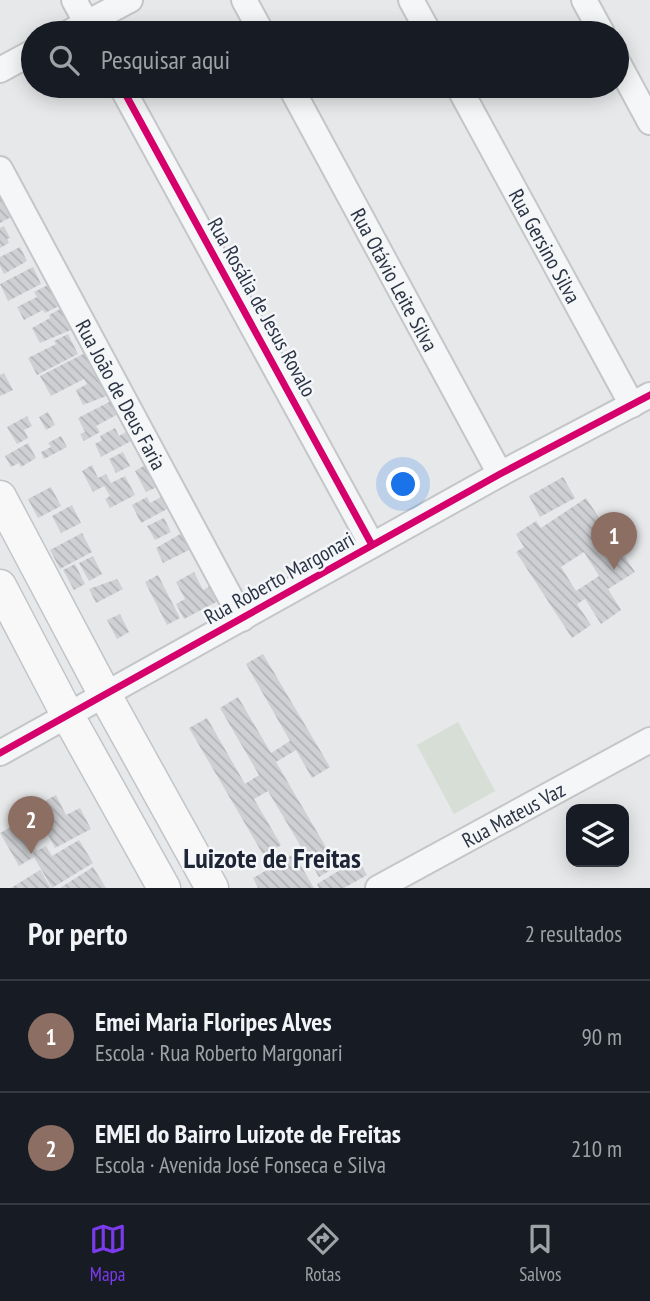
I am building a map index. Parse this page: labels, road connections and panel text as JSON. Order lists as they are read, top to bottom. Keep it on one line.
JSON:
{"streets":{"street":["Rua Gersino Silva","Rua Otávio Leite Silva","Rua Rosália de Jesus Rovalo","Rua João de Deus Faria","Rua Roberto Margonari","Rua Mateus Vaz"]},"crossings":[["Rua Gersino Silva","Rua Roberto Margonari"],["Rua Otávio Leite Silva","Rua Roberto Margonari"],["Rua Rosália de Jesus Rovalo","Rua Roberto Margonari"],["Rua João de Deus Faria","Rua Roberto Margonari"]],"districts":["Luizote de Freitas"],"page":{"search":"Pesquisar aqui","pins":["1","2"],"heading":["Por perto","2 resultados"],"list":[{"mark":"1","name":"Emei Maria Floripes Alves","note":"Escola · Rua Roberto Margonari","value":"90 m"},{"mark":"2","name":"EMEI do Bairro Luizote de Freitas","note":"Escola · Avenida José Fonseca e Silva","value":"210 m"}],"nav":["Mapa","Rotas","Salvos"]}}
